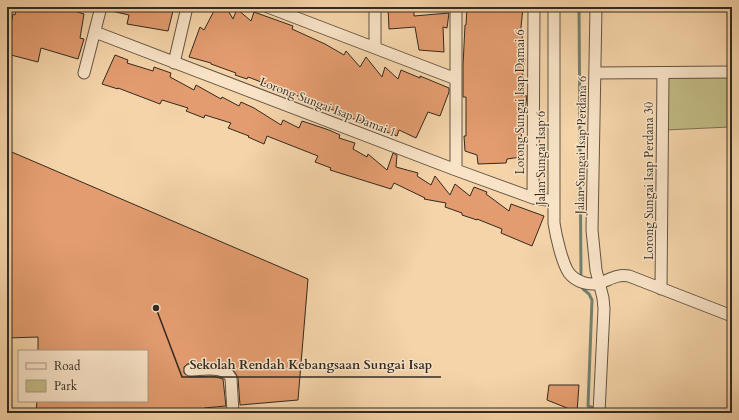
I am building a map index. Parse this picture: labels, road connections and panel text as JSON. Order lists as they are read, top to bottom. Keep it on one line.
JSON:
{"streets":{"street":["Lorong Sungai Isap Damai 6","Lorong Sungai Isap Damai 1","Jalan Sungai Isap Perdana 6","Jalan Sungai Isap 6","Lorong Sungai Isap Perdana 30"]},"crossings":[["Lorong Sungai Isap Damai 6","Lorong Sungai Isap Damai 1"],["Lorong Sungai Isap Damai 1","Jalan Sungai Isap 6"],["Jalan Sungai Isap Perdana 6","Jalan Sungai Isap 6"]],"places":["Sekolah Rendah Kebangsaan Sungai Isap"],"legend":["Road","Park"]}
